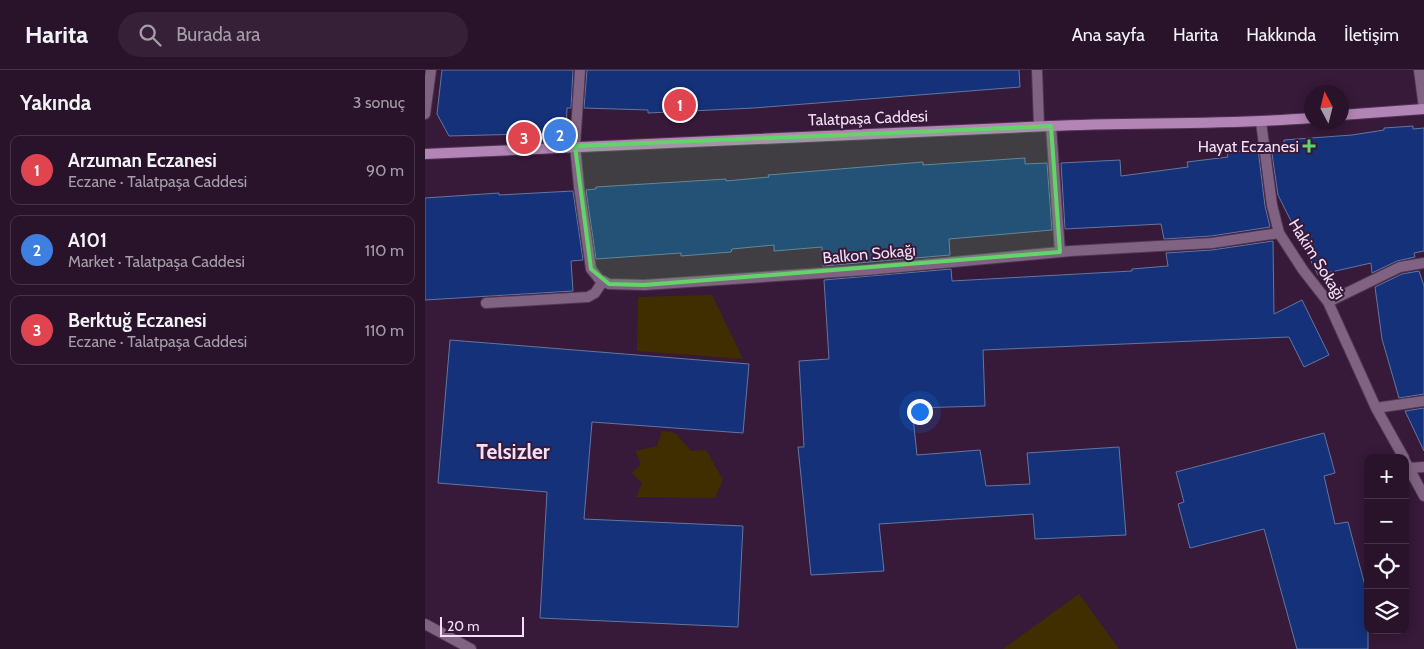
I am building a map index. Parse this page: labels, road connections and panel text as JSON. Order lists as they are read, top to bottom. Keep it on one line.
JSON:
{"streets":{"main road":["Talatpaşa Caddesi"],"street":["Balkon Sokağı","Hakim Sokağı"]},"crossings":[["Talatpaşa Caddesi","Hakim Sokağı"],["Balkon Sokağı","Hakim Sokağı"]],"districts":["Telsizler"],"places":{"health":["Hayat Eczanesi"]},"scale_bar":"20 m","north":"top","page":{"header":"Harita","search":"Burada ara","nav":["Ana sayfa","Harita","Hakkında","İletişim"],"heading":["Yakında","3 sonuç"],"pins":["1","2","3"],"list":[{"mark":"1","name":"Arzuman Eczanesi","note":"Eczane · Talatpaşa Caddesi","value":"90 m"},{"mark":"2","name":"A101","note":"Market · Talatpaşa Caddesi","value":"110 m"},{"mark":"3","name":"Berktuğ Eczanesi","note":"Eczane · Talatpaşa Caddesi","value":"110 m"}],"map_buttons":["+","−"],"scale":"20 m"}}
